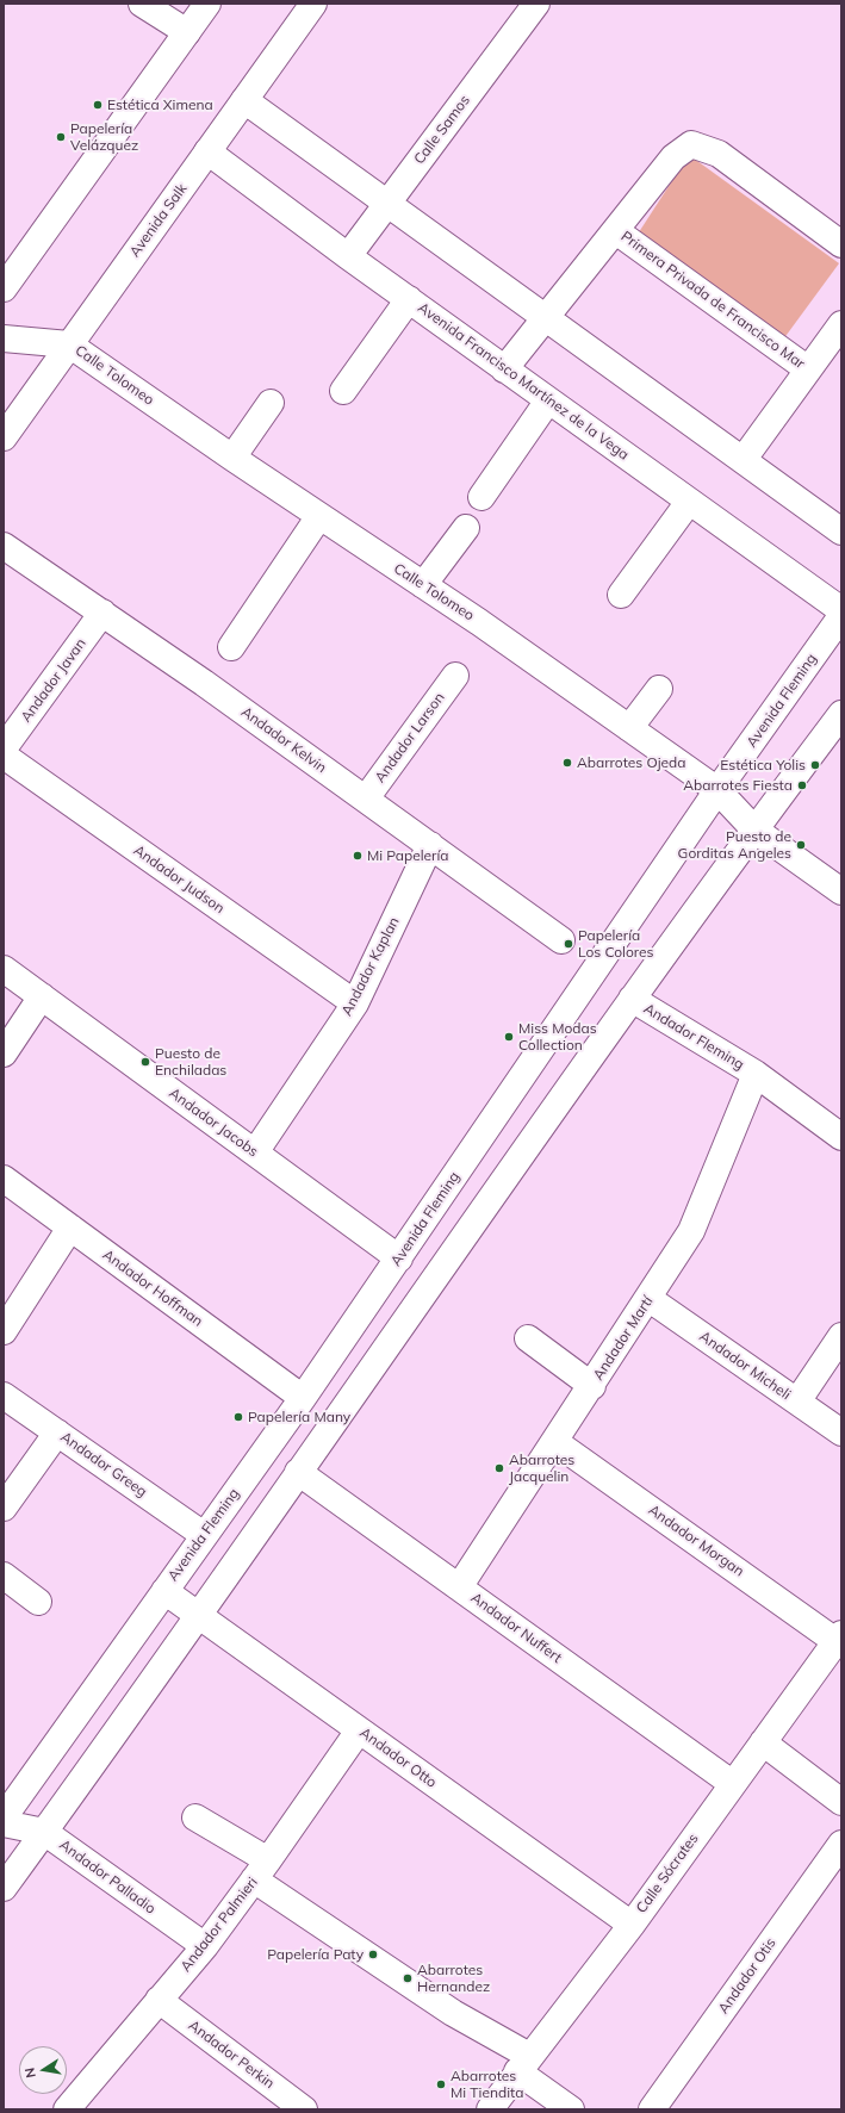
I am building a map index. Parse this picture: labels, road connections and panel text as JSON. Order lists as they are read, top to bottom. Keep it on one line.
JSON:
{"streets":{"street":["Calle Samos","Avenida Salk","Primera Privada de Francisco Mar","Calle Tolomeo","Avenida Francisco Martínez de la Vega","Andador Javan","Avenida Fleming","Andador Larson","Andador Kelvin","Andador Judson","Andador Kaplan","Andador Fleming","Andador Jacobs","Andador Hoffman","Andador Martí","Andador Micheli","Andador Greeg","Andador Morgan","Andador Nuffert","Andador Otto","Calle Sócrates","Andador Palladio","Andador Palmieri","Andador Otis","Andador Perkin"]},"crossings":[["Calle Samos","Avenida Francisco Martínez de la Vega"],["Avenida Salk","Calle Tolomeo"],["Avenida Salk","Avenida Francisco Martínez de la Vega"],["Primera Privada de Francisco Mar","Avenida Francisco Martínez de la Vega"],["Calle Tolomeo","Avenida Fleming"],["Andador Javan","Andador Kelvin"],["Avenida Fleming","Andador Jacobs"],["Avenida Fleming","Andador Hoffman"],["Avenida Fleming","Andador Greeg"],["Avenida Fleming","Andador Otto"],["Andador Larson","Andador Kelvin"],["Andador Kelvin","Andador Kaplan"],["Andador Judson","Andador Kaplan"],["Andador Kaplan","Andador Jacobs"],["Andador Fleming","Andador Martí"],["Andador Martí","Andador Micheli"],["Andador Martí","Andador Morgan"],["Andador Martí","Andador Nuffert"],["Andador Morgan","Calle Sócrates"],["Andador Nuffert","Calle Sócrates"],["Andador Otto","Calle Sócrates"],["Andador Otto","Andador Palmieri"],["Andador Palladio","Andador Palmieri"],["Andador Palmieri","Andador Perkin"]],"places":["Estética Ximena","Papelería Velázquez","Abarrotes Ojeda","Estética Yolis","Abarrotes Fiesta","Puesto de Gorditas Angeles","Mi Papelería","Papelería Los Colores","Miss Modas Collection","Puesto de Enchiladas","Papelería Many","Abarrotes Jacquelin","Papelería Paty","Abarrotes Hernandez","Abarrotes Mi Tiendita"],"north":"left"}
